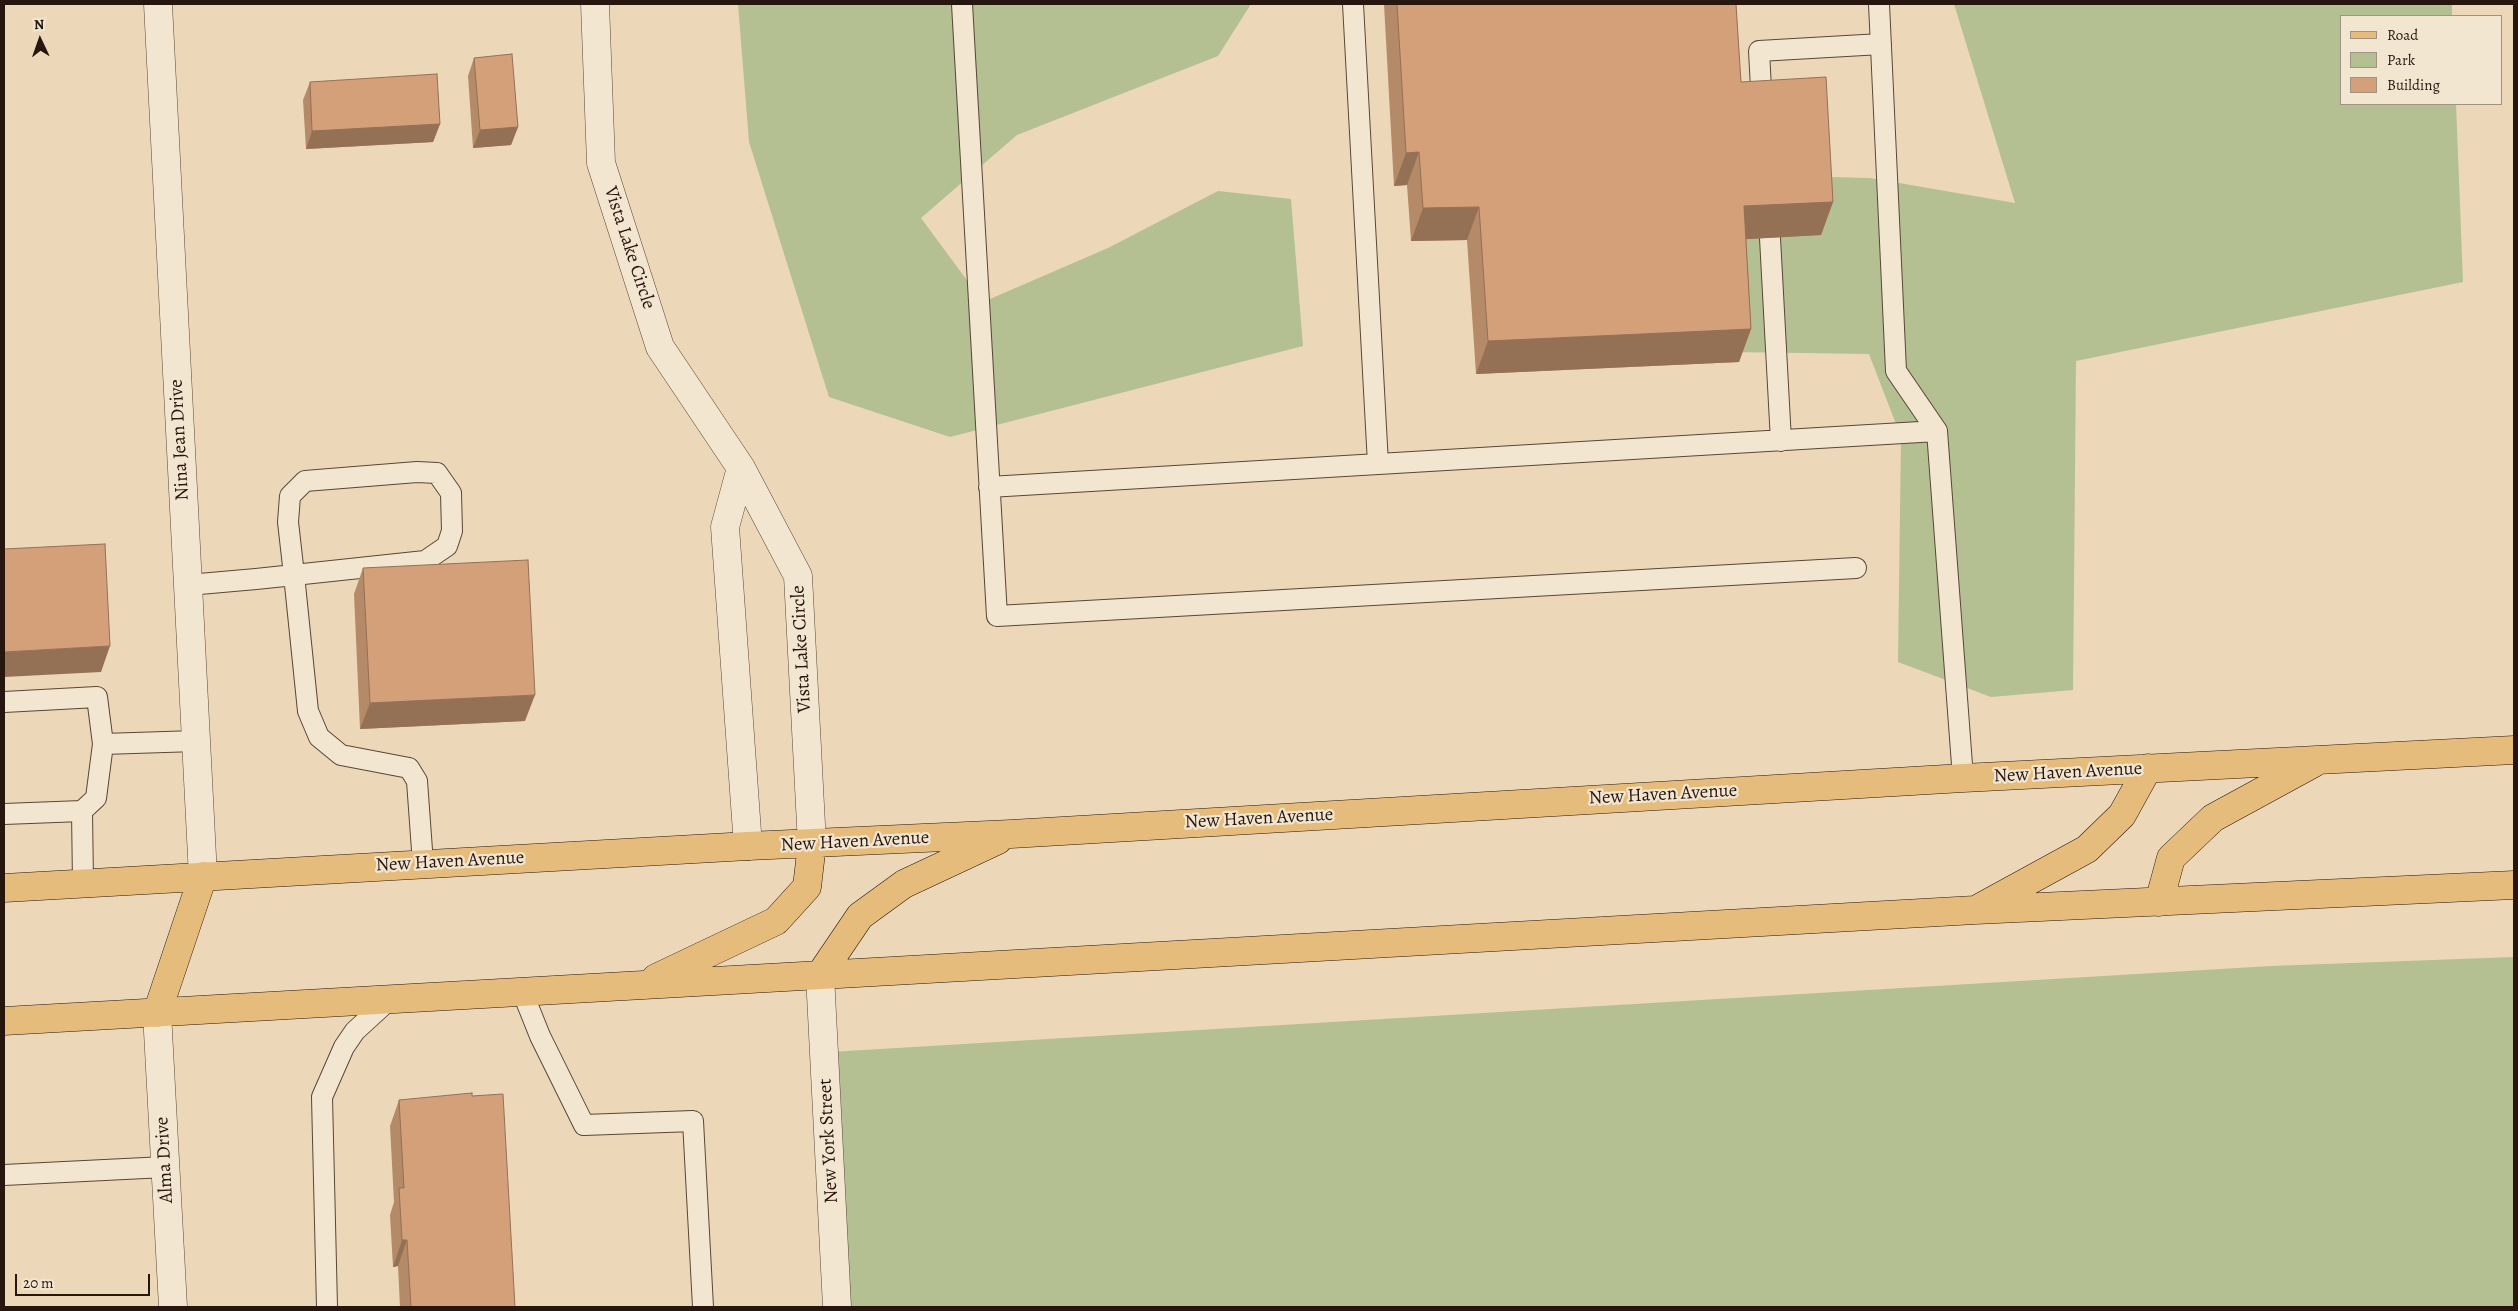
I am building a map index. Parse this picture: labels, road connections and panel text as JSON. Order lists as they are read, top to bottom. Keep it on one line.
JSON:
{"streets":{"main road":["New Haven Avenue"],"street":["Vista Lake Circle","Nina Jean Drive","New York Street","Alma Drive"]},"crossings":[["Vista Lake Circle","New Haven Avenue"],["Nina Jean Drive","New Haven Avenue"]],"legend":["Road","Park","Building"],"scale_bar":"20 m","north":"top"}
